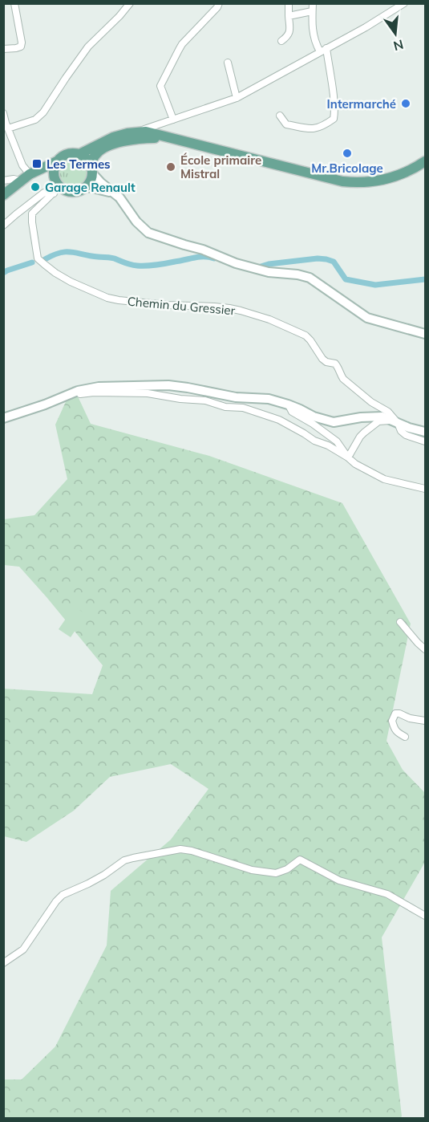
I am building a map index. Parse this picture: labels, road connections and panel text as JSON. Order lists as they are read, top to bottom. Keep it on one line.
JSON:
{"streets":{"street":["Chemin du Gressier"]},"places":{"other":["Intermarché","Mr.Bricolage","École primaire Mistral","Garage Renault"],"transit":["Les Termes"]},"north":"bottom"}
